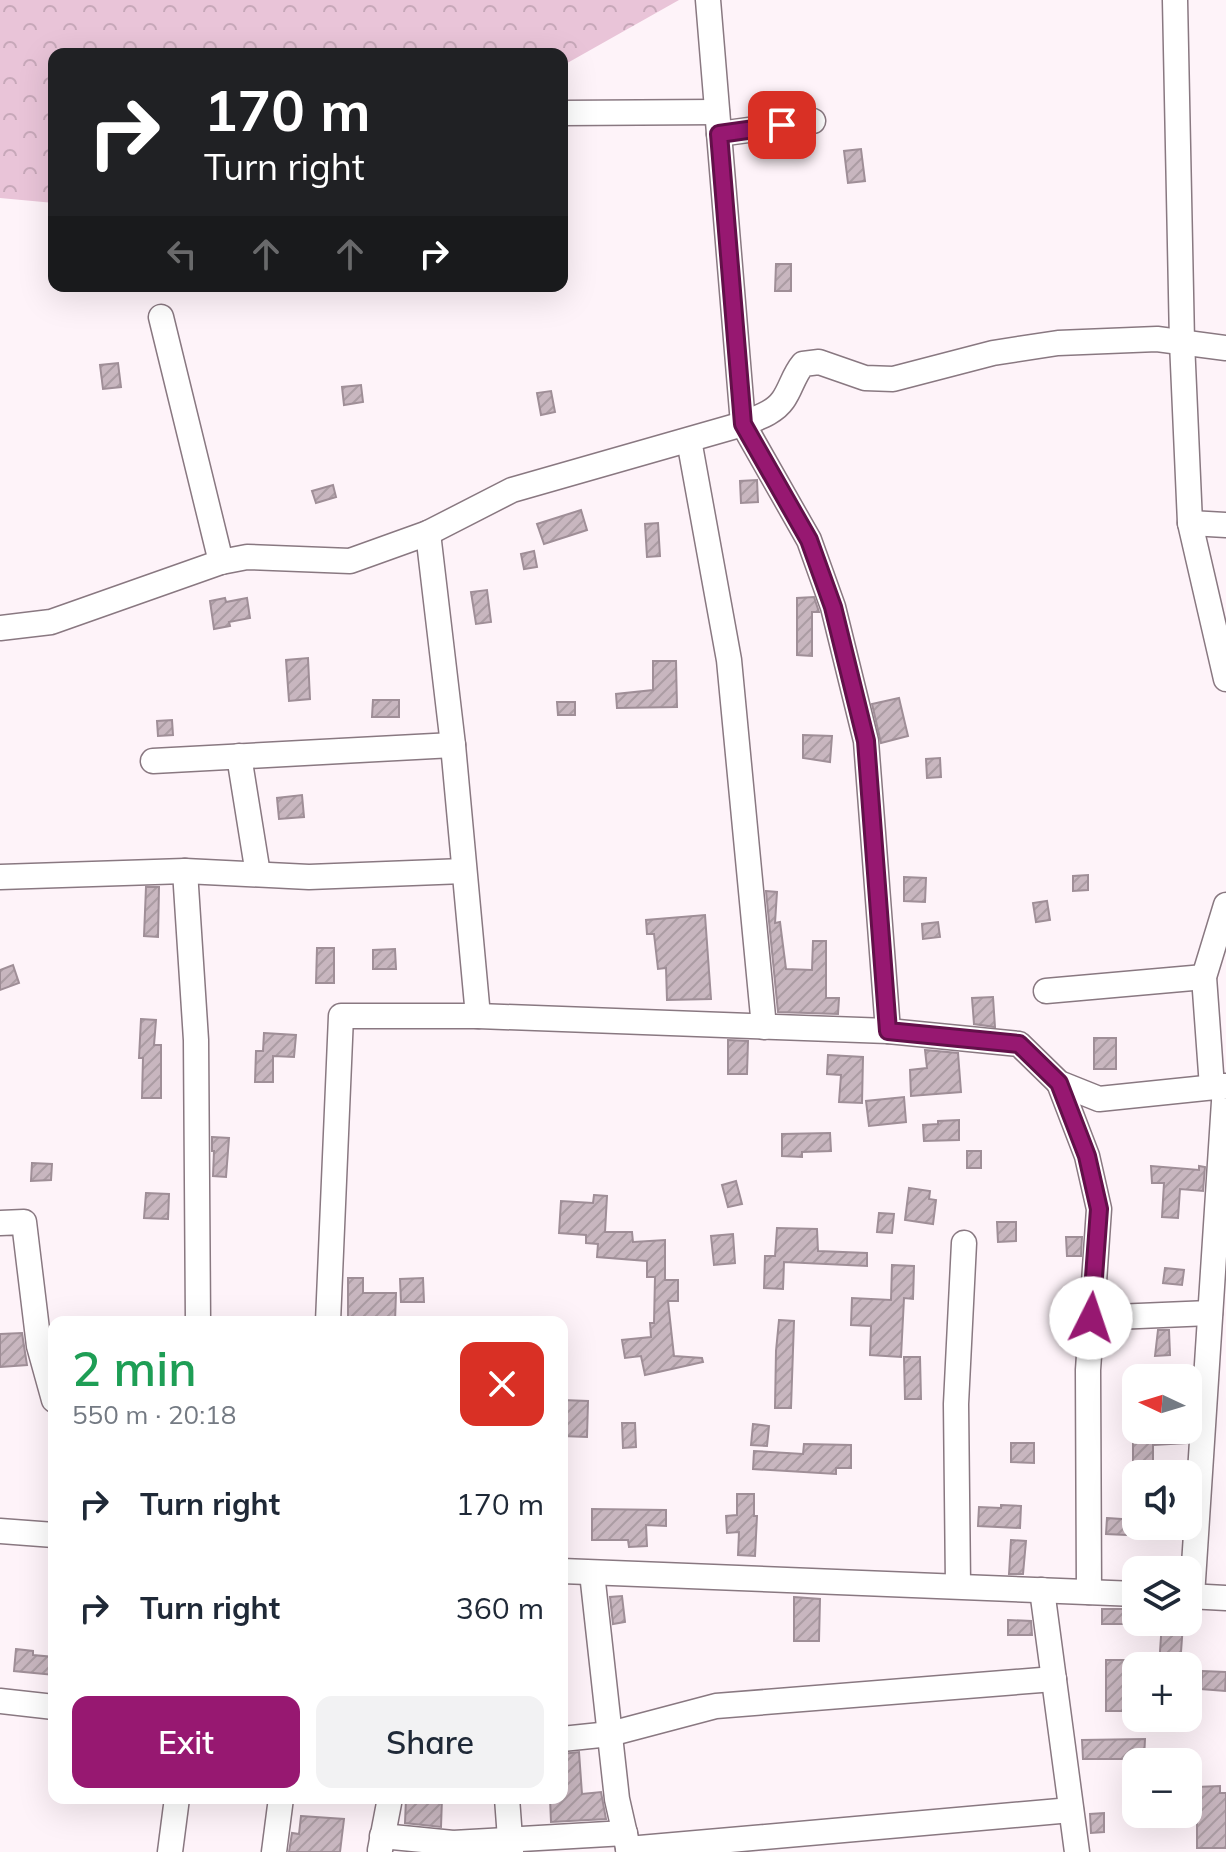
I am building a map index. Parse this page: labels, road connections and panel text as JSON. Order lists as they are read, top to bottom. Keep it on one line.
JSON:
{"north":"left","page":{"turn":["170 m","Turn right"],"heading":["2 min","550 m · 20:18"],"map_buttons":["+","−"],"list":[{"name":"Turn right","value":"170 m"},{"name":"Turn right","value":"360 m"}],"buttons":["Exit","Share"]}}
